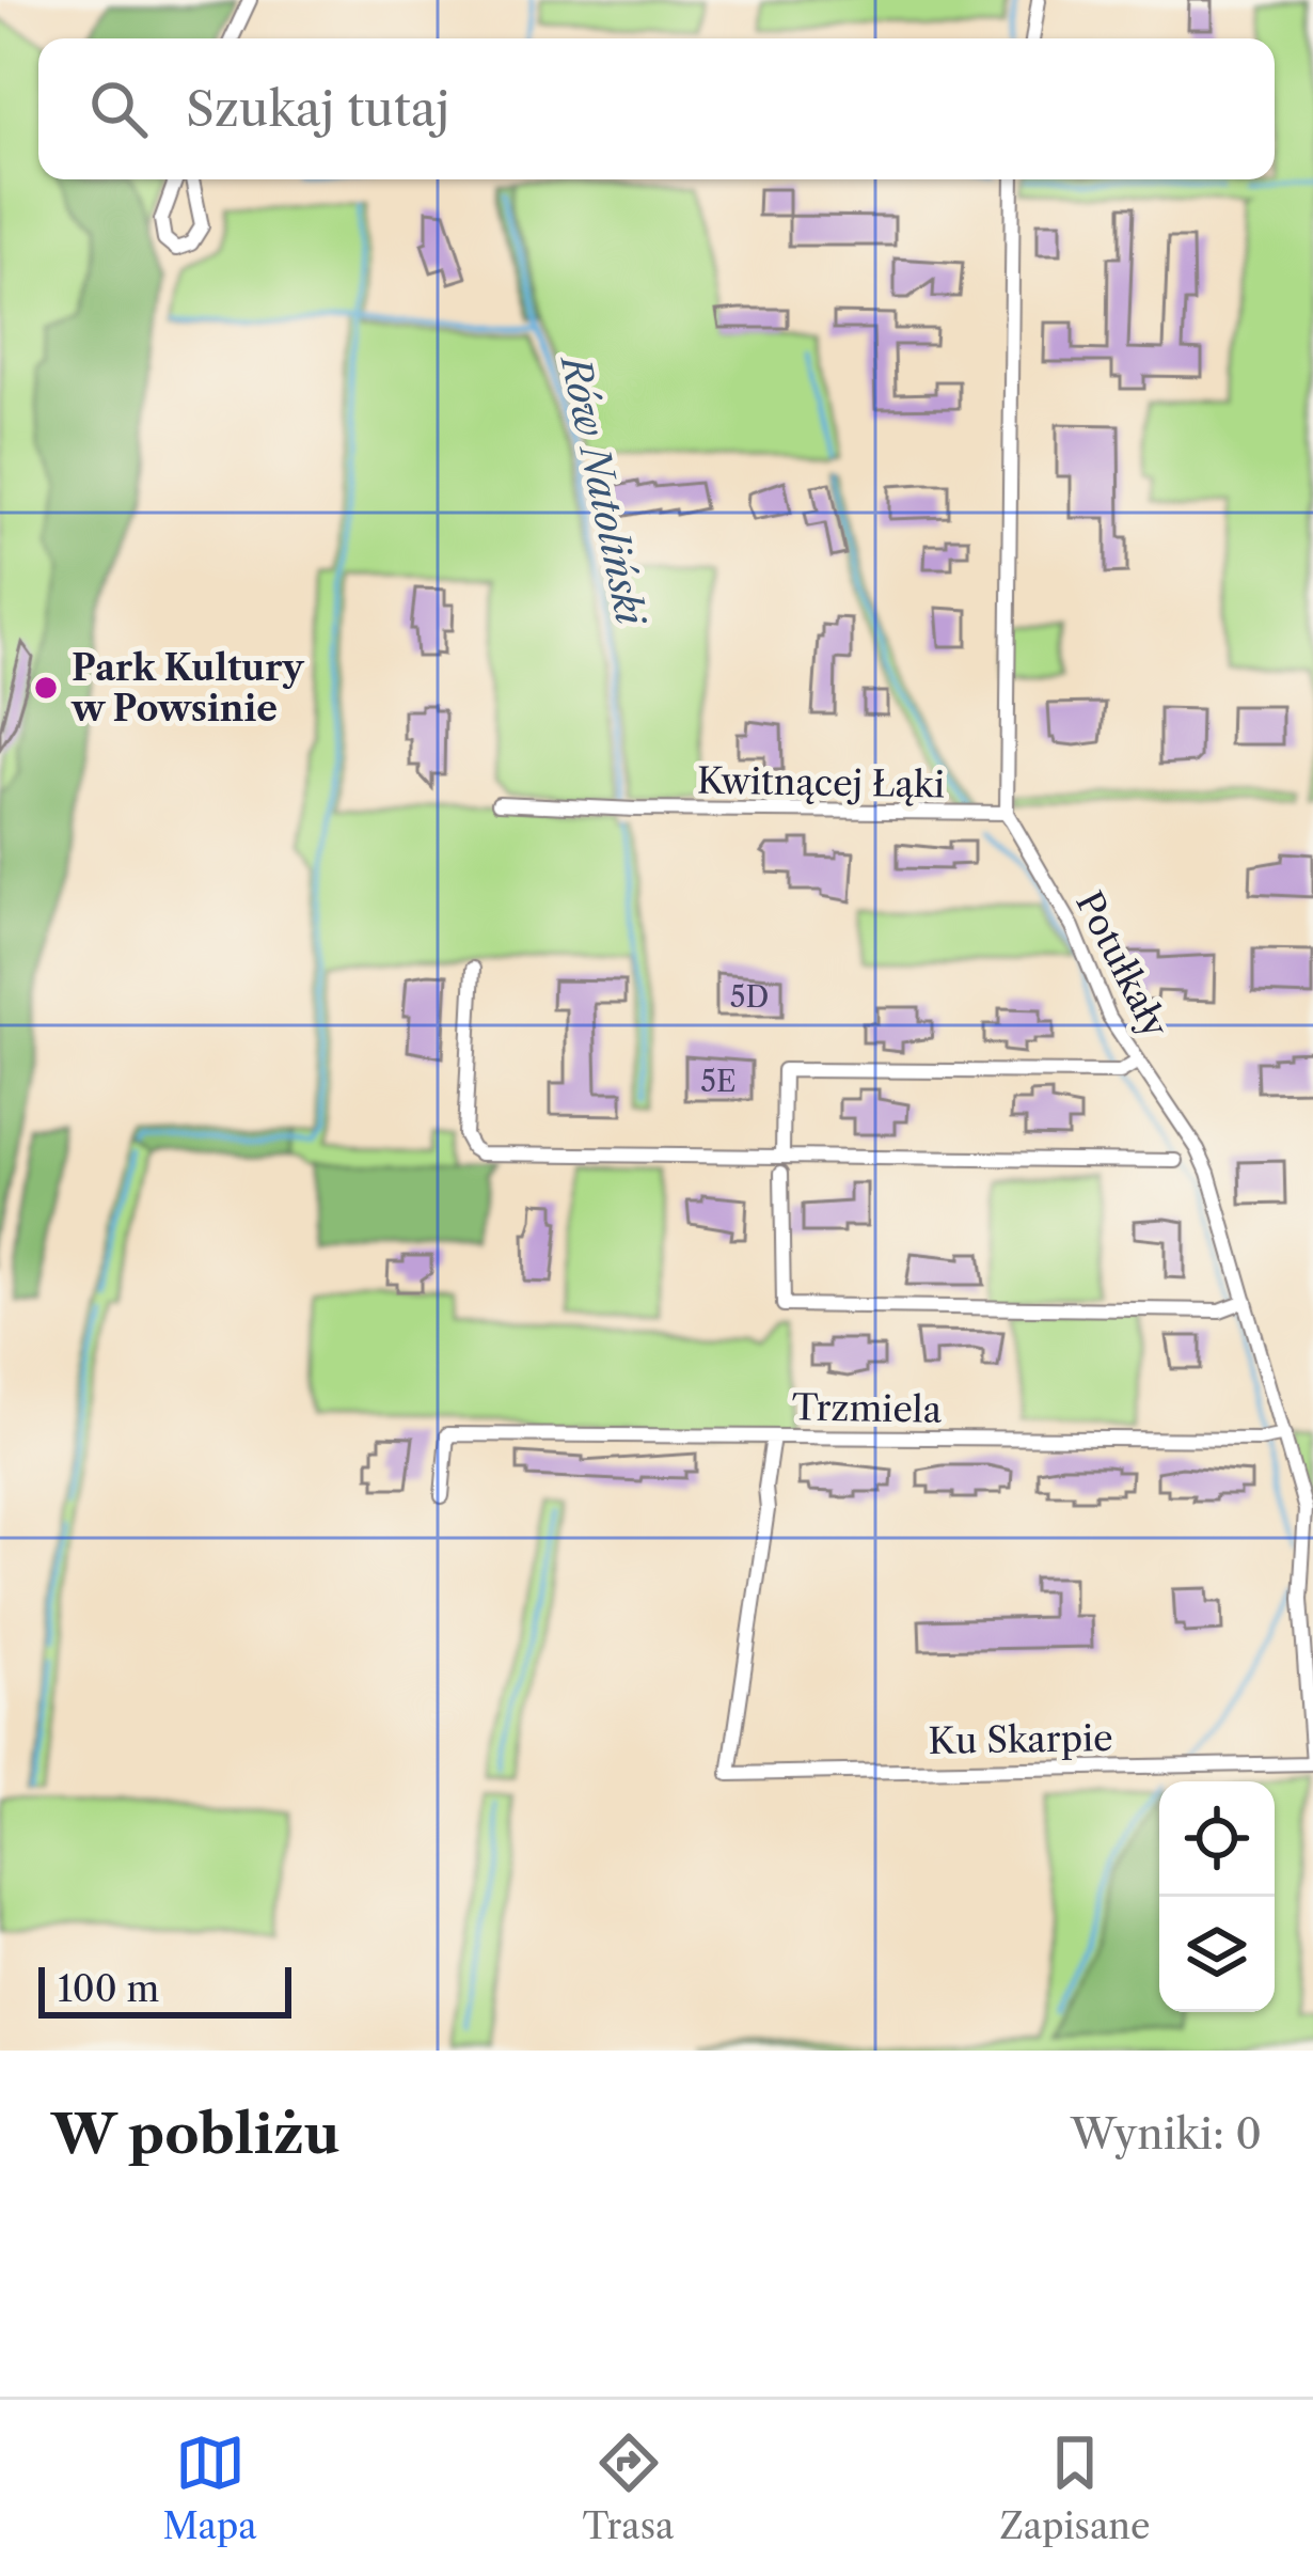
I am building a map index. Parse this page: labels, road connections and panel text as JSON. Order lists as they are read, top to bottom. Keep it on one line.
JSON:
{"streets":{"street":["Kwitnącej Łąki","Potułkały","Trzmiela","Ku Skarpie"]},"crossings":[["Kwitnącej Łąki","Potułkały"],["Potułkały","Trzmiela"],["Potułkały","Ku Skarpie"],["Trzmiela","Ku Skarpie"]],"water":["Rów Natoliński"],"places":["Park Kultury w Powsinie"],"house_numbers":["5D","5E"],"scale_bar":"100 m","page":{"search":"Szukaj tutaj","scale":"100 m","heading":["W pobliżu","Wyniki: 0"],"nav":["Mapa","Trasa","Zapisane"]}}
